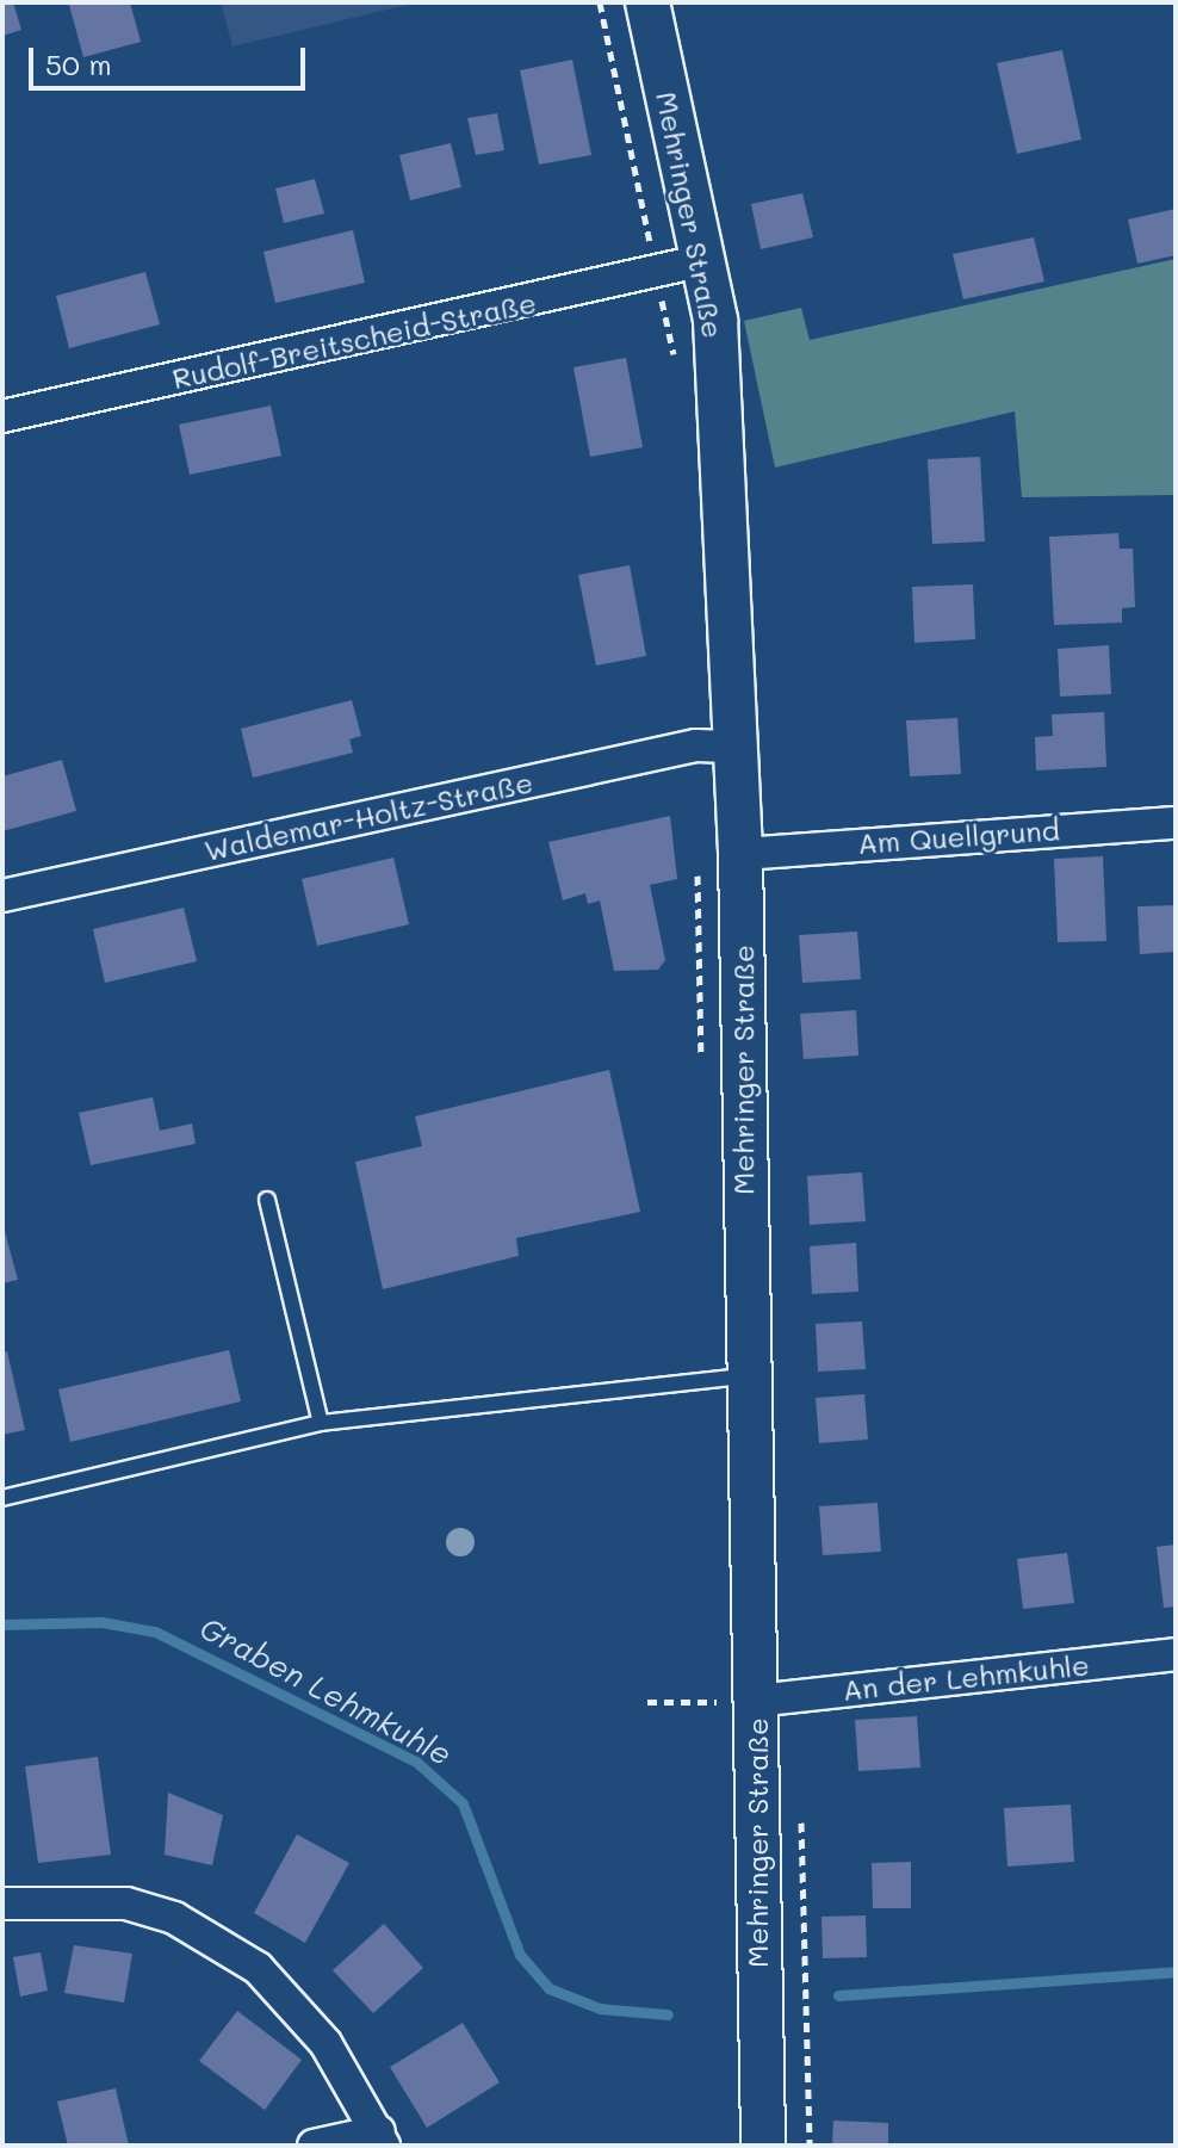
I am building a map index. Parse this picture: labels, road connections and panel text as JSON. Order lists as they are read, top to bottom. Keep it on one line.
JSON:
{"streets":{"main road":["Mehringer Straße"],"street":["Rudolf-Breitscheid-Straße","Waldemar-Holtz-Straße","Am Quellgrund","An der Lehmkuhle"]},"crossings":[["Mehringer Straße","Rudolf-Breitscheid-Straße"],["Mehringer Straße","Waldemar-Holtz-Straße"],["Mehringer Straße","Am Quellgrund"],["Mehringer Straße","An der Lehmkuhle"]],"water":["Graben Lehmkuhle"],"scale_bar":"50 m"}
